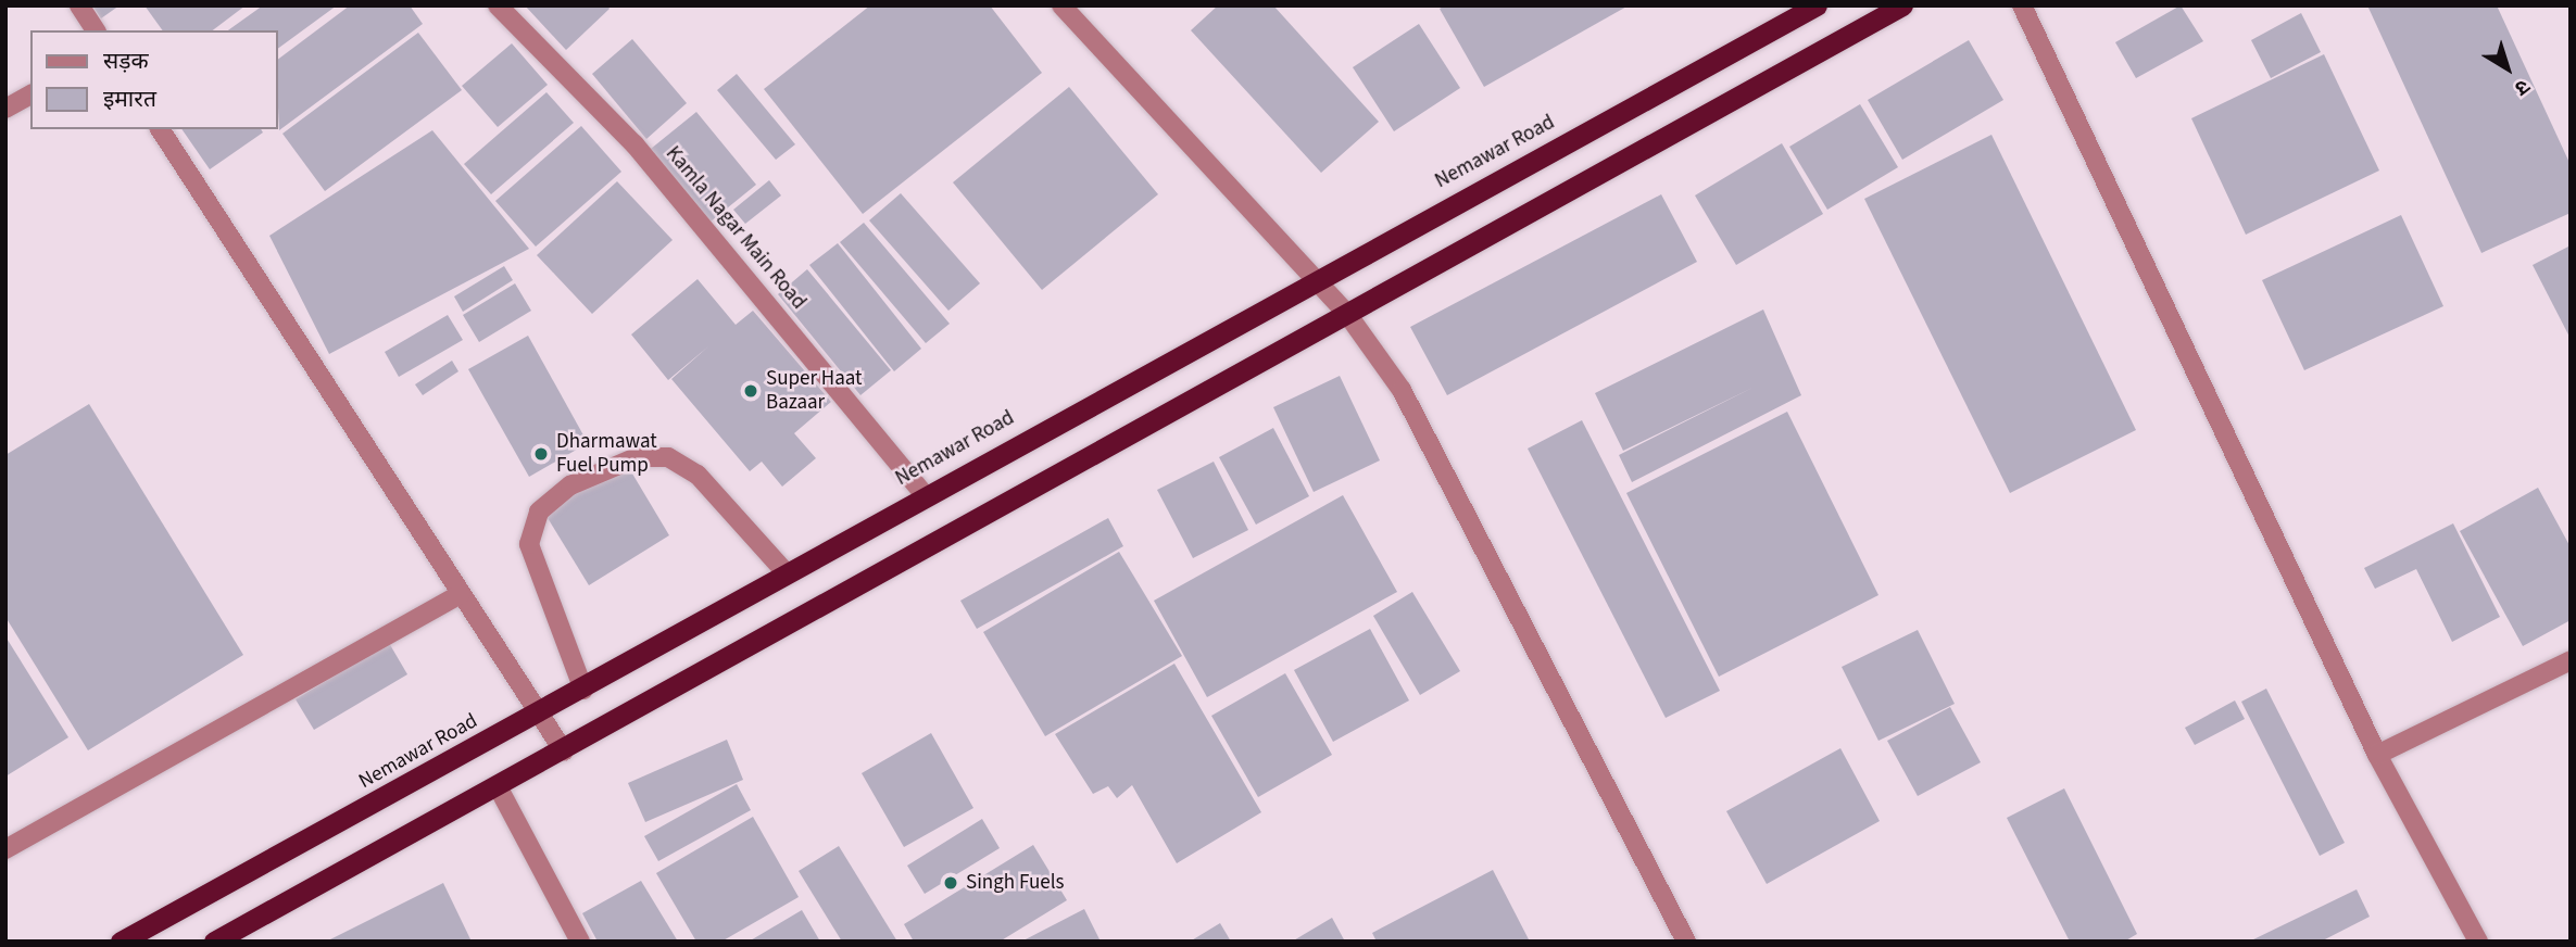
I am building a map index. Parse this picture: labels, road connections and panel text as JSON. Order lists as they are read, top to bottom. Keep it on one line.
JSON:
{"streets":{"highway":["Nemawar Road"],"street":["Kamla Nagar Main Road"]},"crossings":[["Nemawar Road","Kamla Nagar Main Road"]],"places":["Super Haat Bazaar","Dharmawat Fuel Pump","Singh Fuels"],"legend":["सड़क","इमारत"],"north":"bottom right"}
